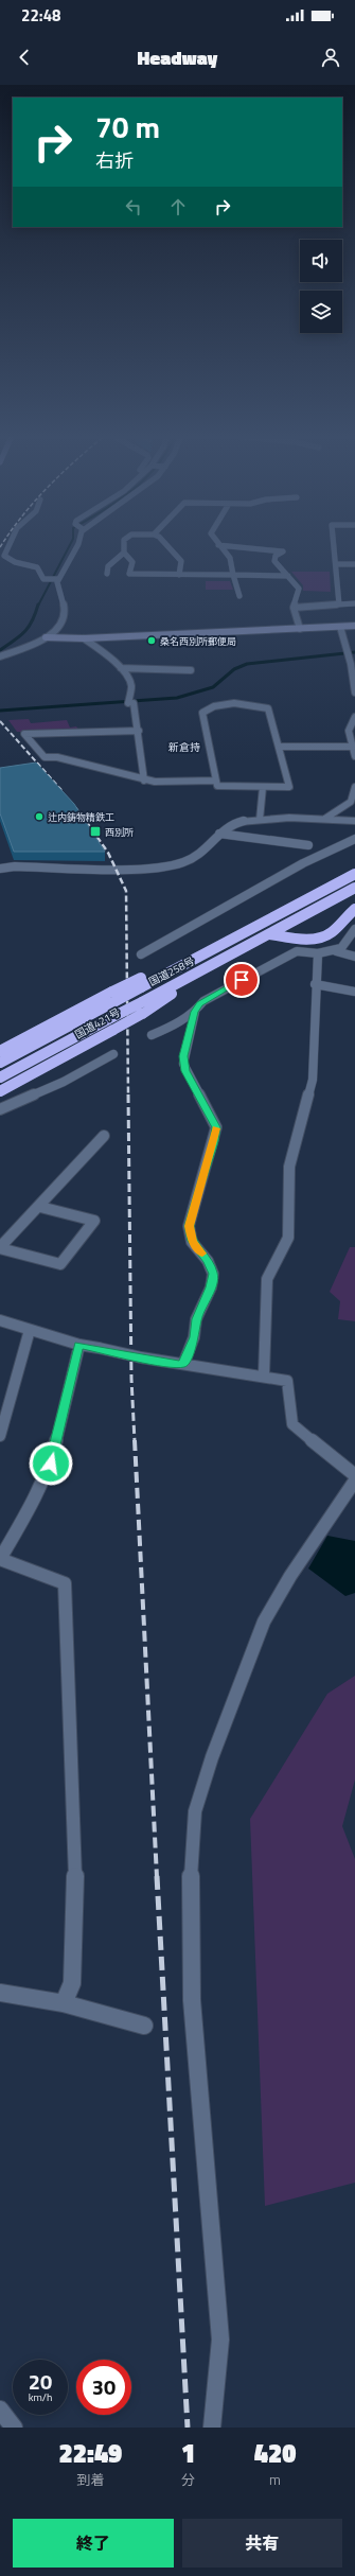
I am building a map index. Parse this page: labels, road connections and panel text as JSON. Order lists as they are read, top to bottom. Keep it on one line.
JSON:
{"streets":{"highway":["国道258号","国道421号"]},"crossings":[["国道258号","国道421号"]],"districts":["新倉持"],"places":{"other":["桑名西別所郵便局","辻内鋳物精鉄工"],"transit":["西別所"]},"page":{"status":"22:48","header":"Headway","turn":["70 m","右折"],"speed":"20 km/h","limit":"30","eta":["22:49","到着","1","分","420","m"],"buttons":["終了","共有"]}}
